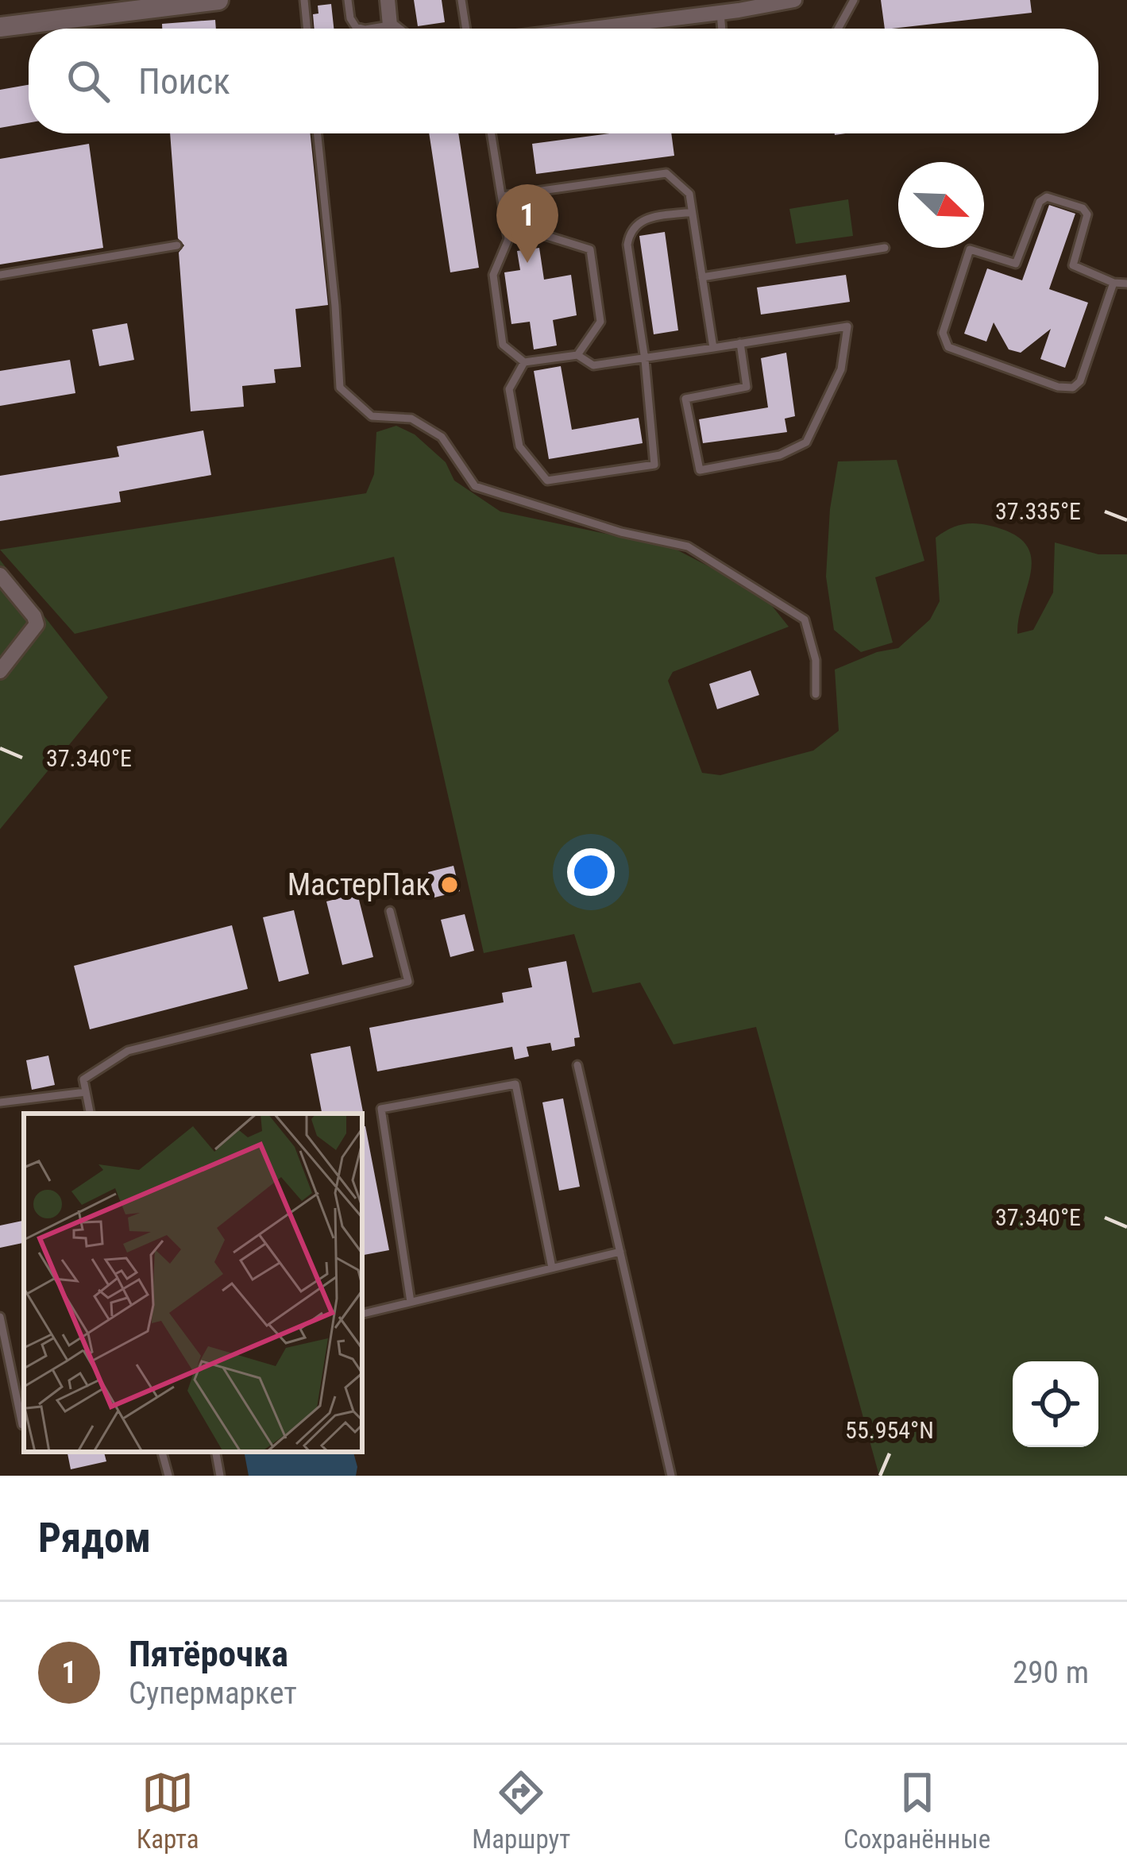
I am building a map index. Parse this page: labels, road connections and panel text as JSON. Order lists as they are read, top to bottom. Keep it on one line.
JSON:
{"places":["МастерПак"],"north":"bottom right","page":{"search":"Поиск","pins":"1","heading":"Рядом","list":[{"mark":"1","name":"Пятёрочка","note":"Супермаркет","value":"290 m"}],"nav":["Карта","Маршрут","Сохранённые"]},"coordinates":["37.335°E","37.340°E","55.954°N"]}
